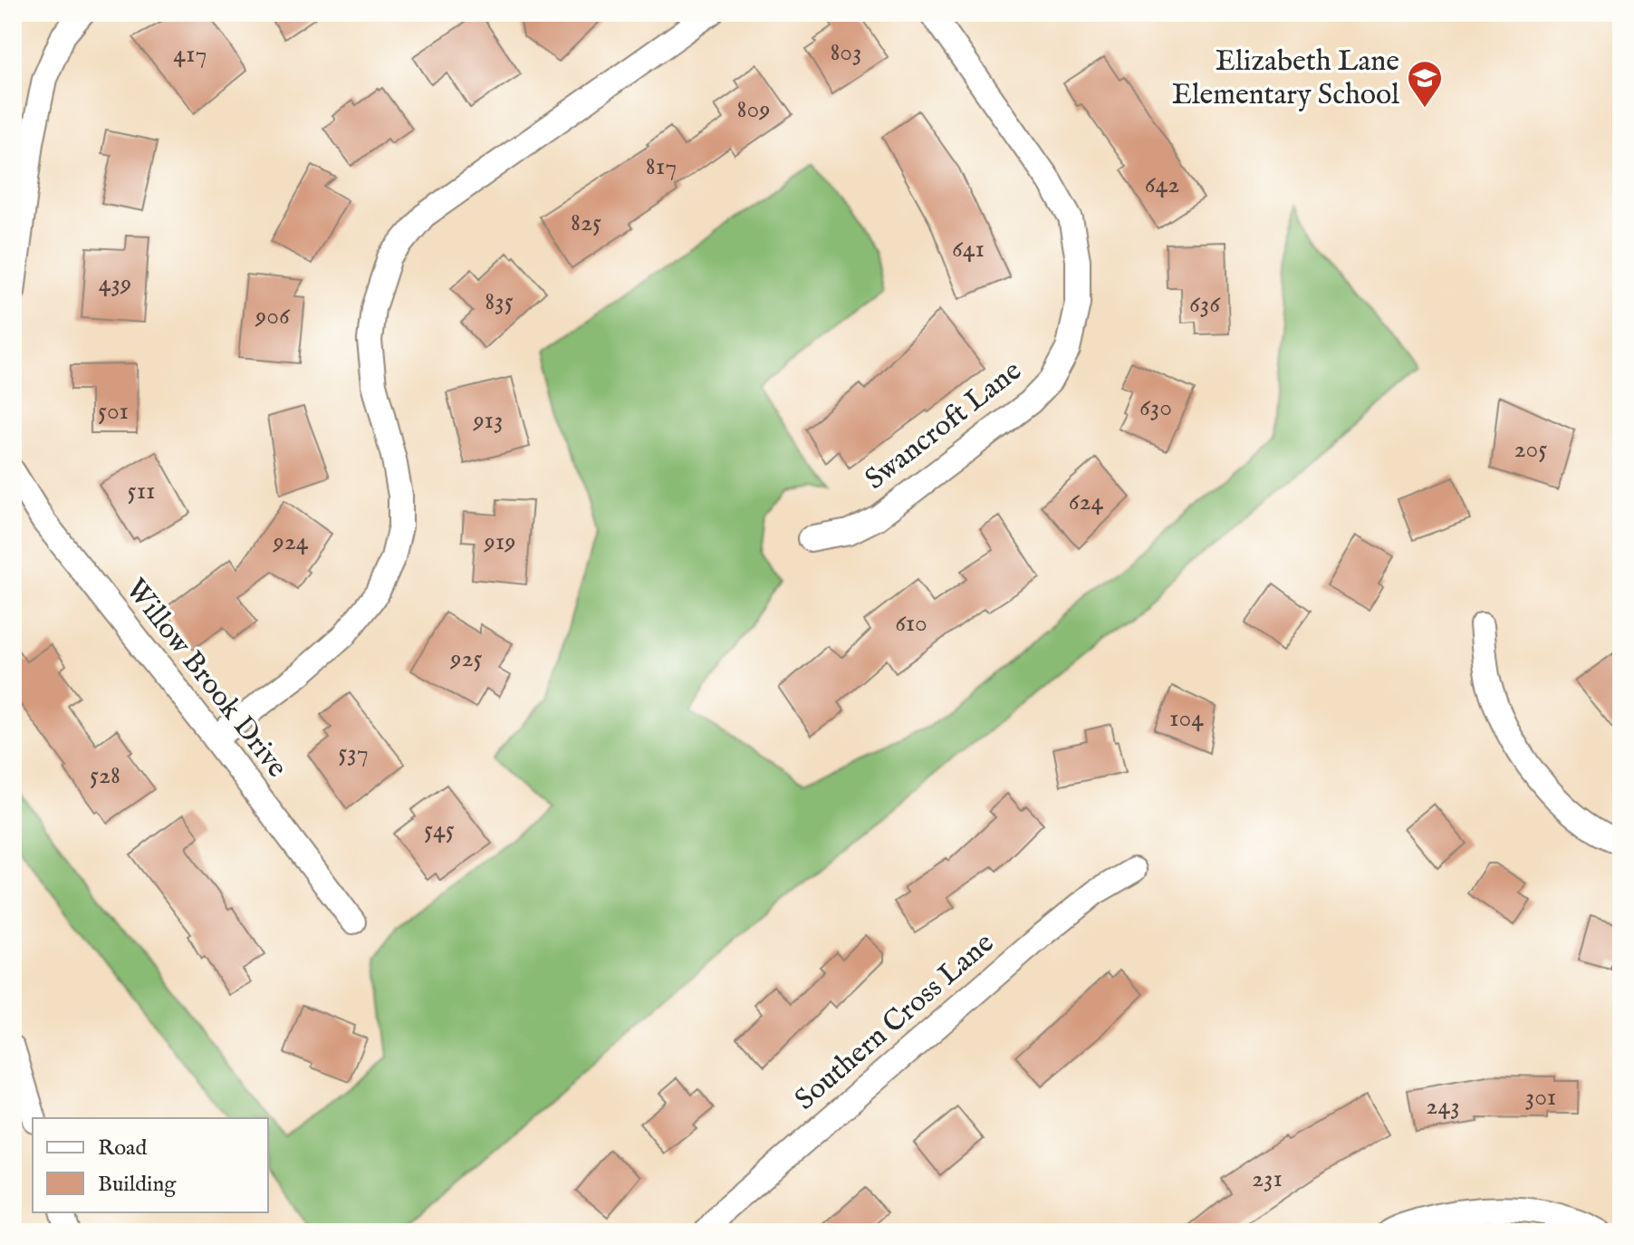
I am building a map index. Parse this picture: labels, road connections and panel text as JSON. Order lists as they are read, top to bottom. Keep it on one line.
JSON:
{"streets":{"street":["Swancroft Lane","Willow Brook Drive","Southern Cross Lane"]},"places":{"school or university":["Elizabeth Lane Elementary School"]},"house_numbers":["803","417","809","817","642","825","641","439","835","636","906","630","501","913","205","511","624","924","919","610","925","104","537","528","545","301","243","231"],"legend":["Road","Building"]}
